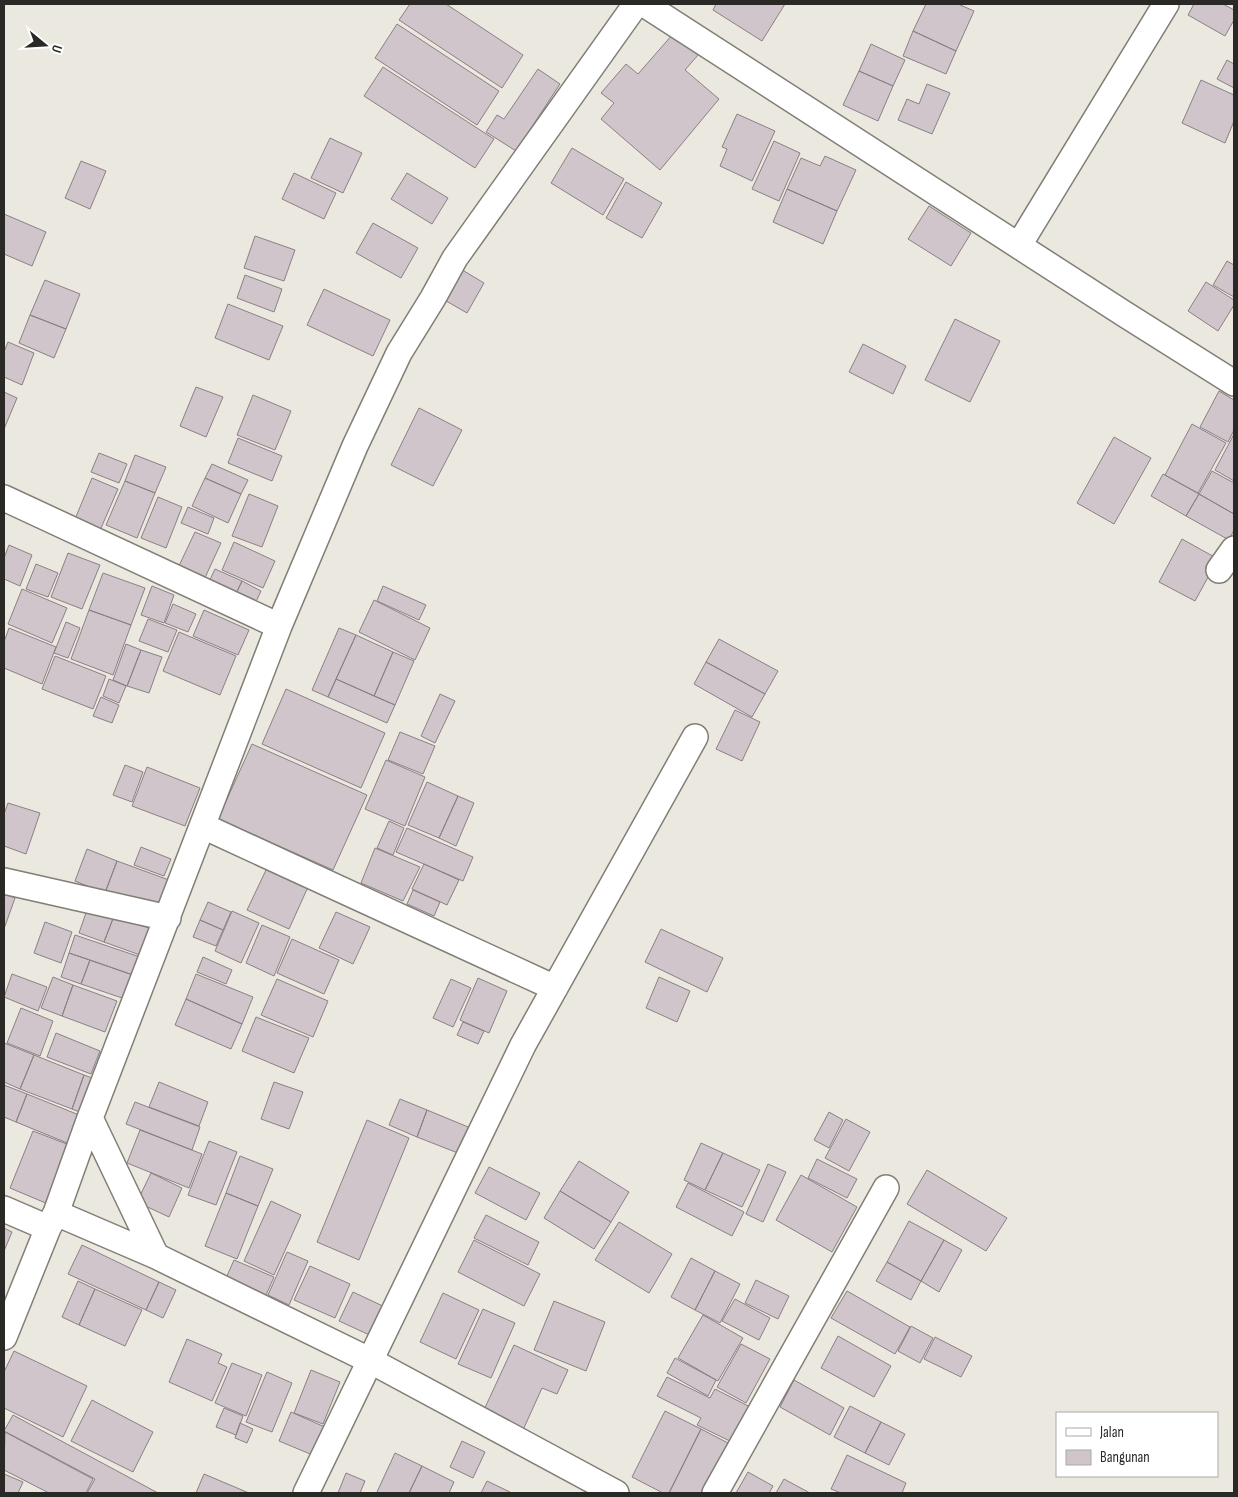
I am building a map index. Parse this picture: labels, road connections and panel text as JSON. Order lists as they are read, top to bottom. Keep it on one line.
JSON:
{"legend":["Jalan","Bangunan"],"north":"right"}
